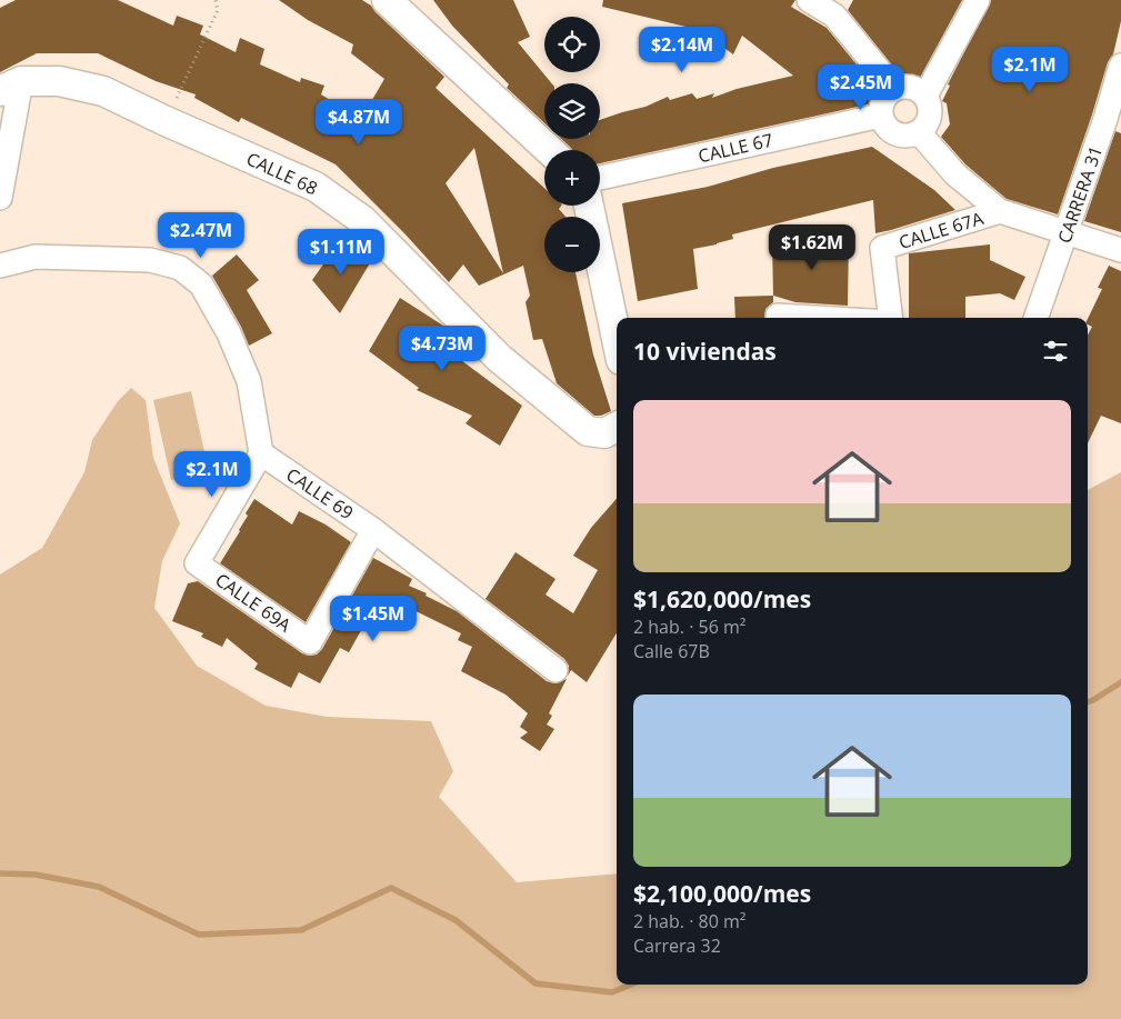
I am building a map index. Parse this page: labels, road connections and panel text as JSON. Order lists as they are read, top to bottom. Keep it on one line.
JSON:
{"streets":{"street":["CALLE 67","CALLE 68","CARRERA 31","CALLE 67A","CALLE 69","CALLE 69A"]},"crossings":[["CALLE 69","CALLE 69A"]],"page":{"map_buttons":["+","−"],"price":["$2.14M","$2.1M","$2.45M","$4.87M","$2.47M","$1.62M","$1.11M","$4.73M","$2.1M","$1.45M"],"heading":"10 viviendas","list":[{"name":"$1,620,000/mes","note":"2 hab. · 56 m² · Calle 67B"},{"name":"$2,100,000/mes","note":"2 hab. · 80 m² · Carrera 32"}]}}
